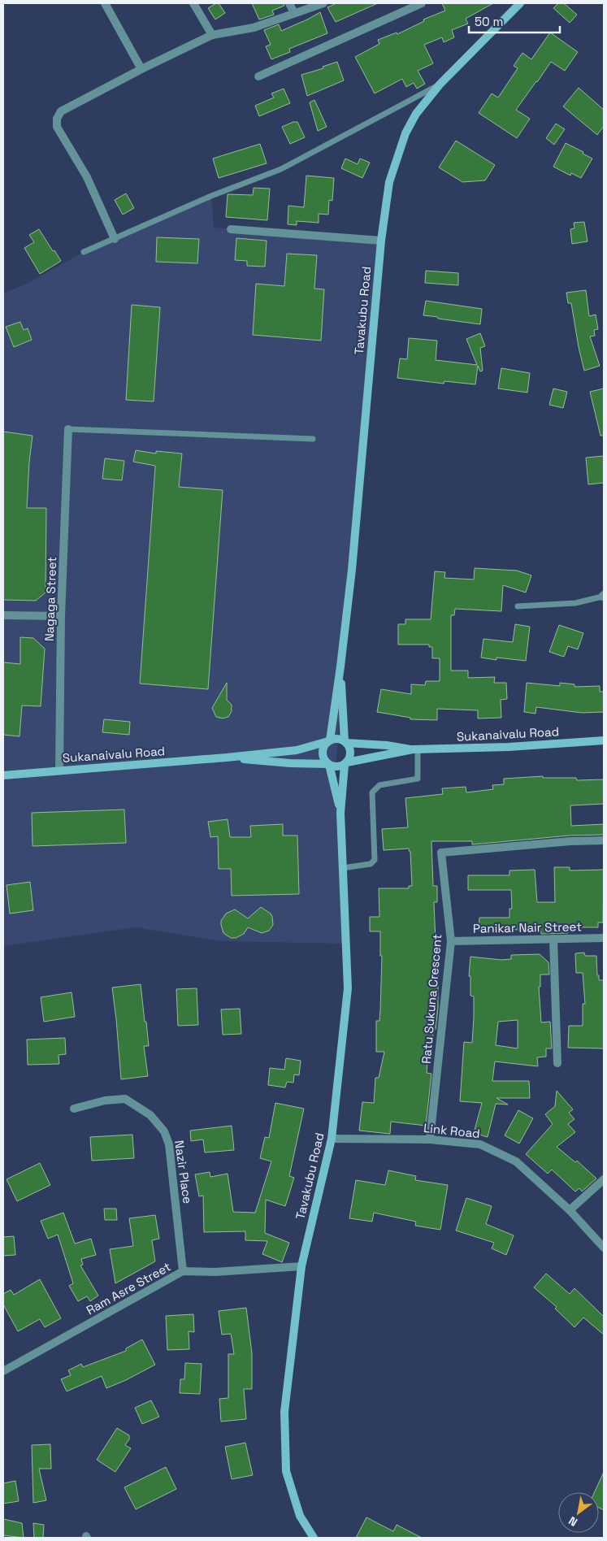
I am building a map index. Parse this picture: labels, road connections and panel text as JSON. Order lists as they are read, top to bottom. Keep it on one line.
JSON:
{"streets":{"main road":["Tavakubu Road","Sukanaivalu Road"],"street":["Nagaga Street","Panikar Nair Street","Ratu Sukuna Crescent","Link Road","Nazir Place","Ram Asre Street"]},"crossings":[["Tavakubu Road","Sukanaivalu Road"],["Tavakubu Road","Link Road"],["Tavakubu Road","Ram Asre Street"],["Nagaga Street","Sukanaivalu Road"],["Panikar Nair Street","Ratu Sukuna Crescent"],["Ratu Sukuna Crescent","Link Road"],["Nazir Place","Ram Asre Street"]],"scale_bar":"50 m","north":"bottom left"}
